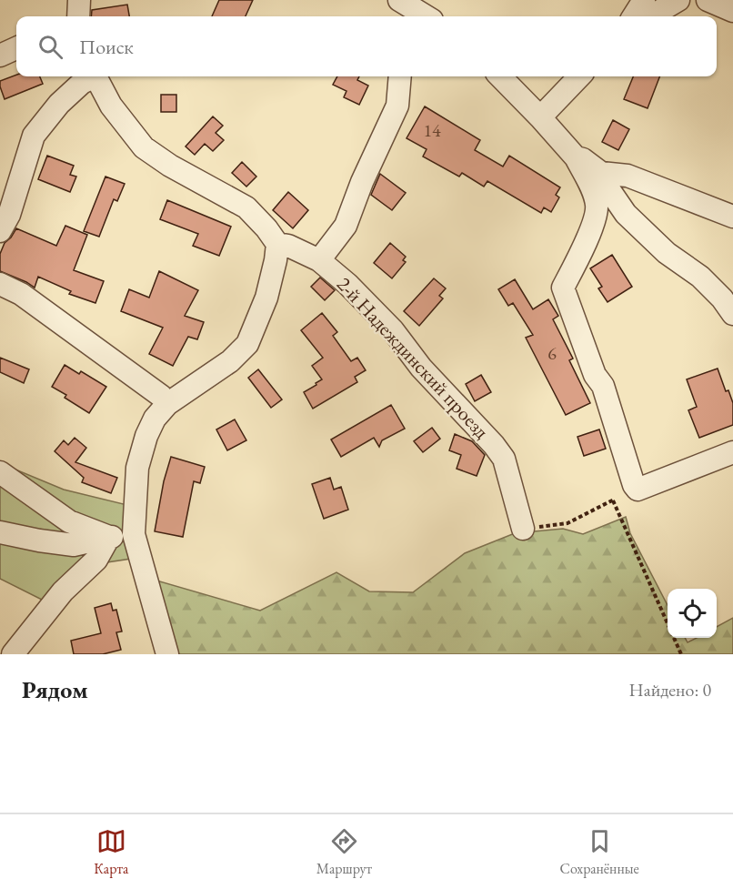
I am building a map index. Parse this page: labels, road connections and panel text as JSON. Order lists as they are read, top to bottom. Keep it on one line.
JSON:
{"streets":{"street":["2-й Надеждинский проезд"]},"house_numbers":["14","6"],"page":{"search":"Поиск","heading":["Рядом","Найдено: 0"],"nav":["Карта","Маршрут","Сохранённые"]}}
